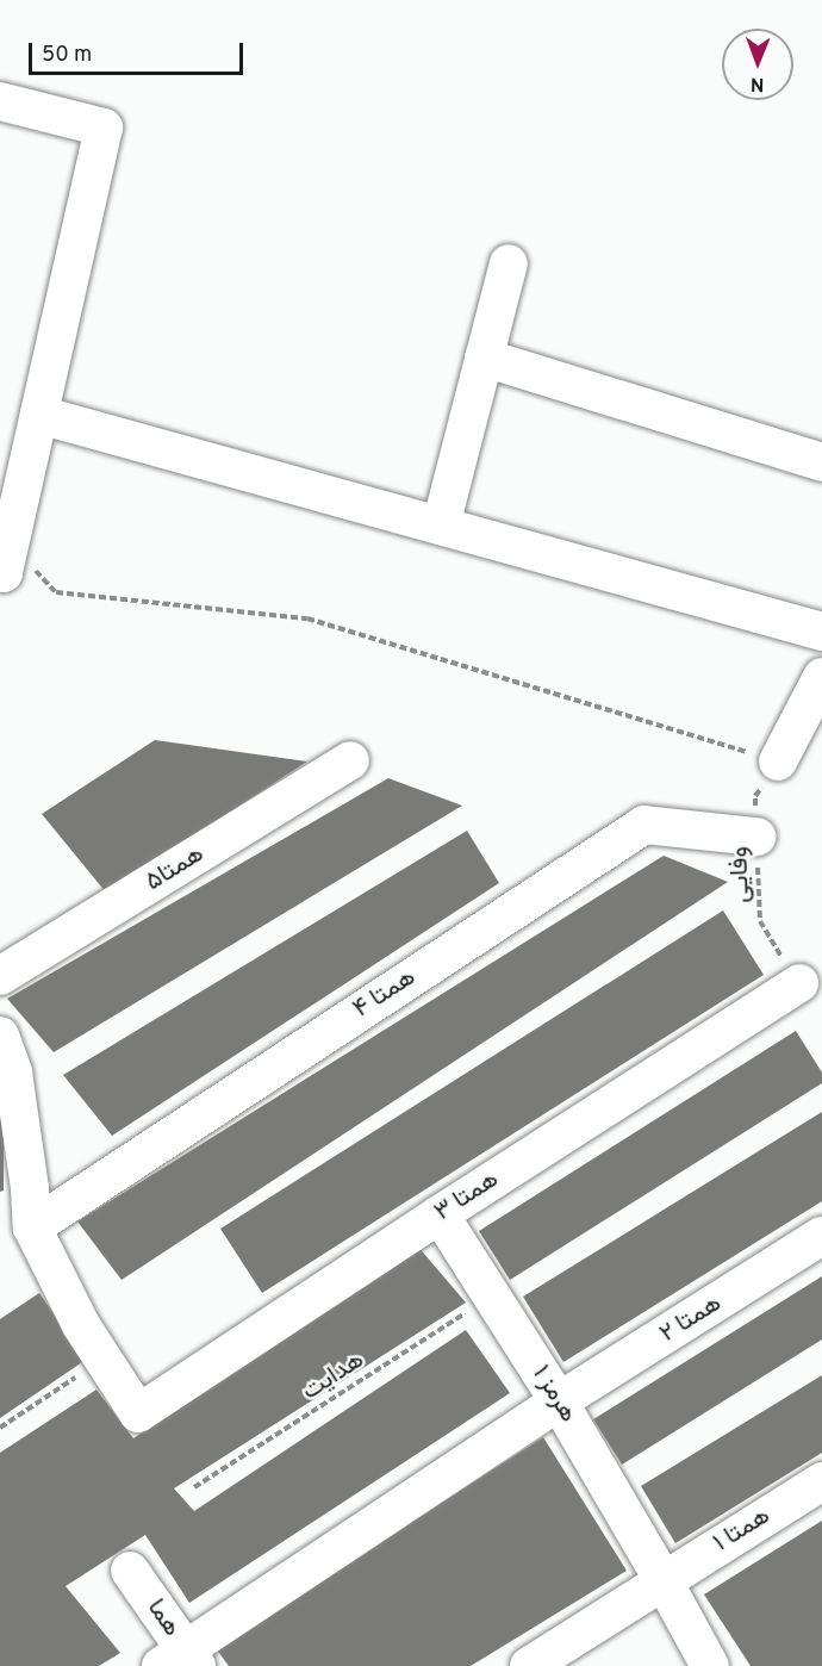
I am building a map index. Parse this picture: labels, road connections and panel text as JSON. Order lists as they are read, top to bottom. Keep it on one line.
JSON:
{"streets":{"street":["همتا۵","همتا ۴","همتا ۳","همتا ۲","هرمز ۱","همتا ۱","هما"],"path":["وفایی","هدایت"]},"crossings":[["وفایی","همتا ۴"],["وفایی","همتا ۳"],["همتا ۳","هرمز ۱"],["همتا ۲","هرمز ۱"],["همتا ۲","هما"],["هدایت","هرمز ۱"],["هرمز ۱","همتا ۱"]],"scale_bar":"50 m","north":"bottom"}
